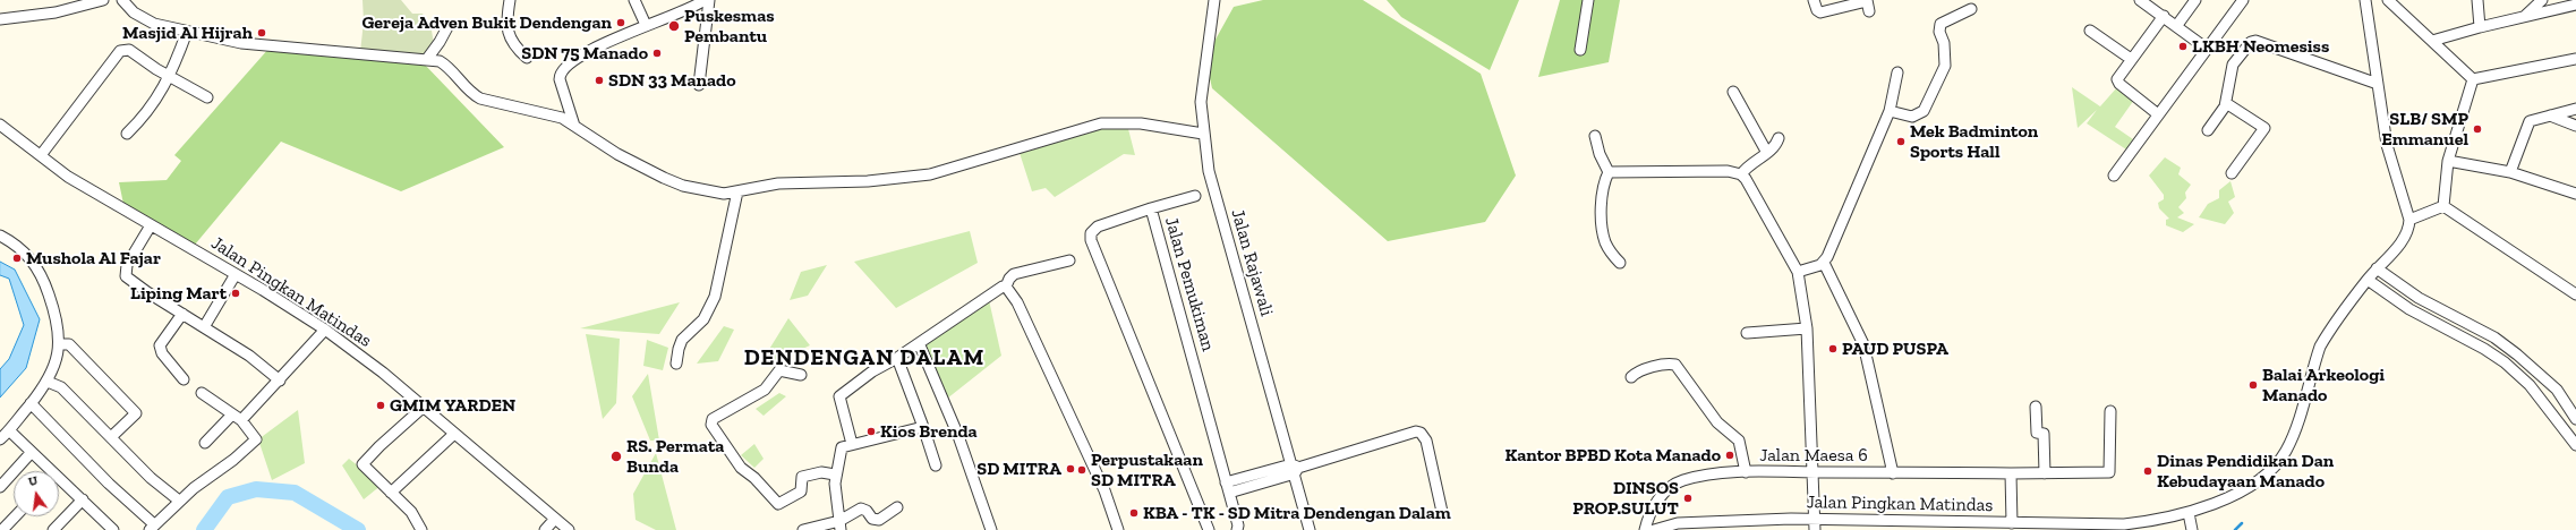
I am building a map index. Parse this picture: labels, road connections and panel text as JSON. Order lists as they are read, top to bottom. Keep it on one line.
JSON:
{"streets":{"street":["Jalan Rajawali","Jalan Pemukiman","Jalan Pingkan Matindas","Jalan Maesa 6"]},"districts":["DENDENGAN DALAM"],"places":["Gereja Adven Bukit Dendengan","Puskesmas Pembantu","Masjid Al Hijrah","LKBH Neomesiss","SDN 75 Manado","SDN 33 Manado","SLB/ SMP Emmanuel","Mek Badminton Sports Hall","Mushola Al Fajar","Liping Mart","PAUD PUSPA","Balai Arkeologi Manado","GMIM YARDEN","Kios Brenda","Kantor BPBD Kota Manado","RS. Permata Bunda","SD MITRA","Perpustakaan SD MITRA","Dinas Pendidikan Dan Kebudayaan Manado","DINSOS PROP.SULUT","KBA - TK - SD Mitra Dendengan Dalam"],"north":"top"}
